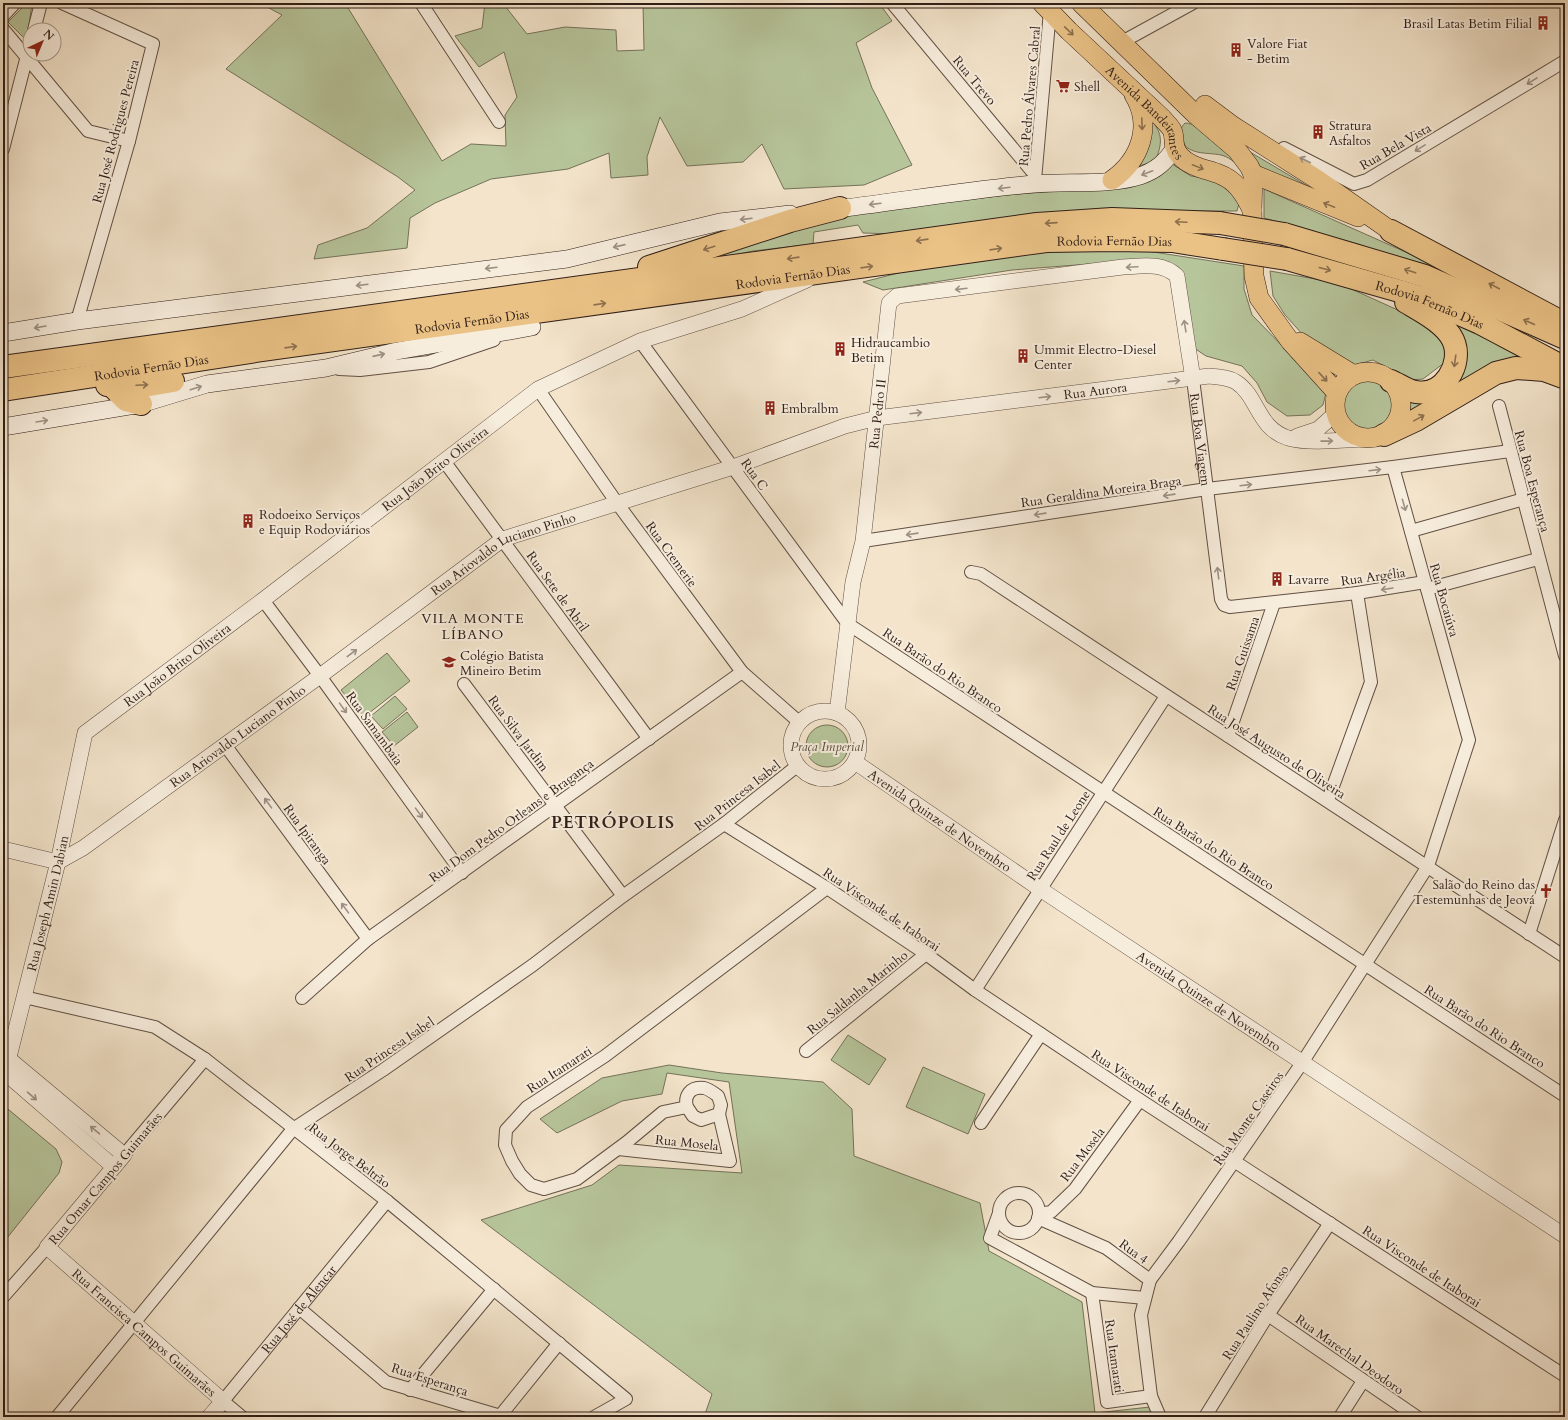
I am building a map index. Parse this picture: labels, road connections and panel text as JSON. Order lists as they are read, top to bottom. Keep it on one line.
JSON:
{"streets":{"highway":["Rodovia Fernão Dias"],"main road":["Avenida Bandeirantes"],"street":["Rua Trevo","Rua Pedro Álvares Cabral","Rua José Rodrigues Pereira","Rua Bela Vista","Rua Aurora","Rua Pedro II","Rua Boa Viagem","Rua João Brito Oliveira","Rua C","Rua Boa Esperança","Rua Geraldina Moreira Braga","Rua Cremerie","Rua Ariovaldo Luciano Pinho","Rua Argélia","Rua Sete de Abril","Rua Bocaiúva","Rua Guissama","Rua Barão do Rio Branco","Rua Samambaia","Rua Silva Jardim","Rua José Augusto de Oliveira","Rua Princesa Isabel","Rua Dom Pedro Orleans e Bragança","Avenida Quinze de Novembro","Rua Ipiranga","Rua Raul de Leone","Rua Joseph Amin Dabian","Rua Visconde de Itaborai","Rua Saldanha Marinho","Rua Itamarati","Rua Monte Caseiros","Rua Mosela","Rua Jorge Beltrão","Rua Omar Campos Guimarães","Rua 4","Rua José de Alencar","Rua Paulino Afonso","Rua Francisca Campos Guimarães","Rua Marechal Deodoro","Rua Esperança"]},"crossings":[["Rua Trevo","Rua Pedro Álvares Cabral"],["Rua Pedro Álvares Cabral","Avenida Bandeirantes"],["Avenida Bandeirantes","Rua Aurora"],["Rodovia Fernão Dias","Rua João Brito Oliveira"],["Rua Aurora","Rua Pedro II"],["Rua Aurora","Rua Boa Viagem"],["Rua Aurora","Rua Ariovaldo Luciano Pinho"],["Rua Pedro II","Rua Boa Viagem"],["Rua Pedro II","Rua C"],["Rua Pedro II","Rua Geraldina Moreira Braga"],["Rua Pedro II","Rua Cremerie"],["Rua Pedro II","Rua Ariovaldo Luciano Pinho"],["Rua Pedro II","Rua Barão do Rio Branco"],["Rua Pedro II","Rua Princesa Isabel"],["Rua Pedro II","Avenida Quinze de Novembro"],["Rua Boa Viagem","Rua Geraldina Moreira Braga"],["Rua Boa Viagem","Rua Argélia"],["Rua João Brito Oliveira","Rua C"],["Rua João Brito Oliveira","Rua Cremerie"],["Rua João Brito Oliveira","Rua Sete de Abril"],["Rua João Brito Oliveira","Rua Samambaia"],["Rua João Brito Oliveira","Rua Joseph Amin Dabian"],["Rua C","Rua Ariovaldo Luciano Pinho"],["Rua C","Rua Barão do Rio Branco"],["Rua Boa Esperança","Rua Geraldina Moreira Braga"],["Rua Boa Esperança","Rua Argélia"],["Rua Geraldina Moreira Braga","Rua Bocaiúva"],["Rua Cremerie","Rua Ariovaldo Luciano Pinho"],["Rua Cremerie","Rua Princesa Isabel"],["Rua Cremerie","Rua Dom Pedro Orleans e Bragança"],["Rua Cremerie","Avenida Quinze de Novembro"],["Rua Ariovaldo Luciano Pinho","Rua Sete de Abril"],["Rua Ariovaldo Luciano Pinho","Rua Samambaia"],["Rua Ariovaldo Luciano Pinho","Rua Ipiranga"],["Rua Ariovaldo Luciano Pinho","Rua Joseph Amin Dabian"],["Rua Argélia","Rua Bocaiúva"],["Rua Argélia","Rua Guissama"],["Rua Sete de Abril","Rua Dom Pedro Orleans e Bragança"],["Rua Bocaiúva","Rua Monte Caseiros"],["Rua Guissama","Rua José Augusto de Oliveira"],["Rua Barão do Rio Branco","Rua Raul de Leone"],["Rua Barão do Rio Branco","Rua Monte Caseiros"],["Rua Samambaia","Rua Dom Pedro Orleans e Bragança"],["Rua Silva Jardim","Rua Princesa Isabel"],["Rua Silva Jardim","Rua Dom Pedro Orleans e Bragança"],["Rua José Augusto de Oliveira","Rua Raul de Leone"],["Rua José Augusto de Oliveira","Rua Monte Caseiros"],["Rua Princesa Isabel","Avenida Quinze de Novembro"],["Rua Princesa Isabel","Rua Visconde de Itaborai"],["Rua Princesa Isabel","Rua Jorge Beltrão"],["Rua Princesa Isabel","Rua Francisca Campos Guimarães"],["Rua Dom Pedro Orleans e Bragança","Rua Ipiranga"],["Avenida Quinze de Novembro","Rua Raul de Leone"],["Avenida Quinze de Novembro","Rua Monte Caseiros"],["Rua Raul de Leone","Rua Visconde de Itaborai"],["Rua Joseph Amin Dabian","Rua Jorge Beltrão"],["Rua Visconde de Itaborai","Rua Saldanha Marinho"],["Rua Visconde de Itaborai","Rua Itamarati"],["Rua Visconde de Itaborai","Rua Monte Caseiros"],["Rua Visconde de Itaborai","Rua Mosela"],["Rua Visconde de Itaborai","Rua Paulino Afonso"],["Rua Itamarati","Rua Mosela"],["Rua Itamarati","Rua 4"],["Rua Monte Caseiros","Rua 4"],["Rua Mosela","Rua 4"],["Rua Jorge Beltrão","Rua Omar Campos Guimarães"],["Rua Jorge Beltrão","Rua José de Alencar"],["Rua Omar Campos Guimarães","Rua Francisca Campos Guimarães"],["Rua José de Alencar","Rua Francisca Campos Guimarães"],["Rua José de Alencar","Rua Esperança"],["Rua Paulino Afonso","Rua Marechal Deodoro"]],"one_way":["Rua Bela Vista","Rua Aurora","Rua Pedro II","Rua Boa Viagem","Rua Samambaia","Rua Ipiranga"],"districts":["VILA MONTE LÍBANO","PETRÓPOLIS"],"parks":["Praça Imperial"],"places":{"building":["Brasil Latas Betim Filial","Valore Fiat - Betim","Stratura Asfaltos","Hidraucambio Betim","Ummit Electro-Diesel Center","Embralbm","Rodoeixo Serviços e Equip Rodoviários","Lavarre"],"supermarket":["Shell"],"school or university":["Colégio Batista Mineiro Betim"],"church":["Salão do Reino das Testemunhas de Jeová"]},"north":"top right"}
